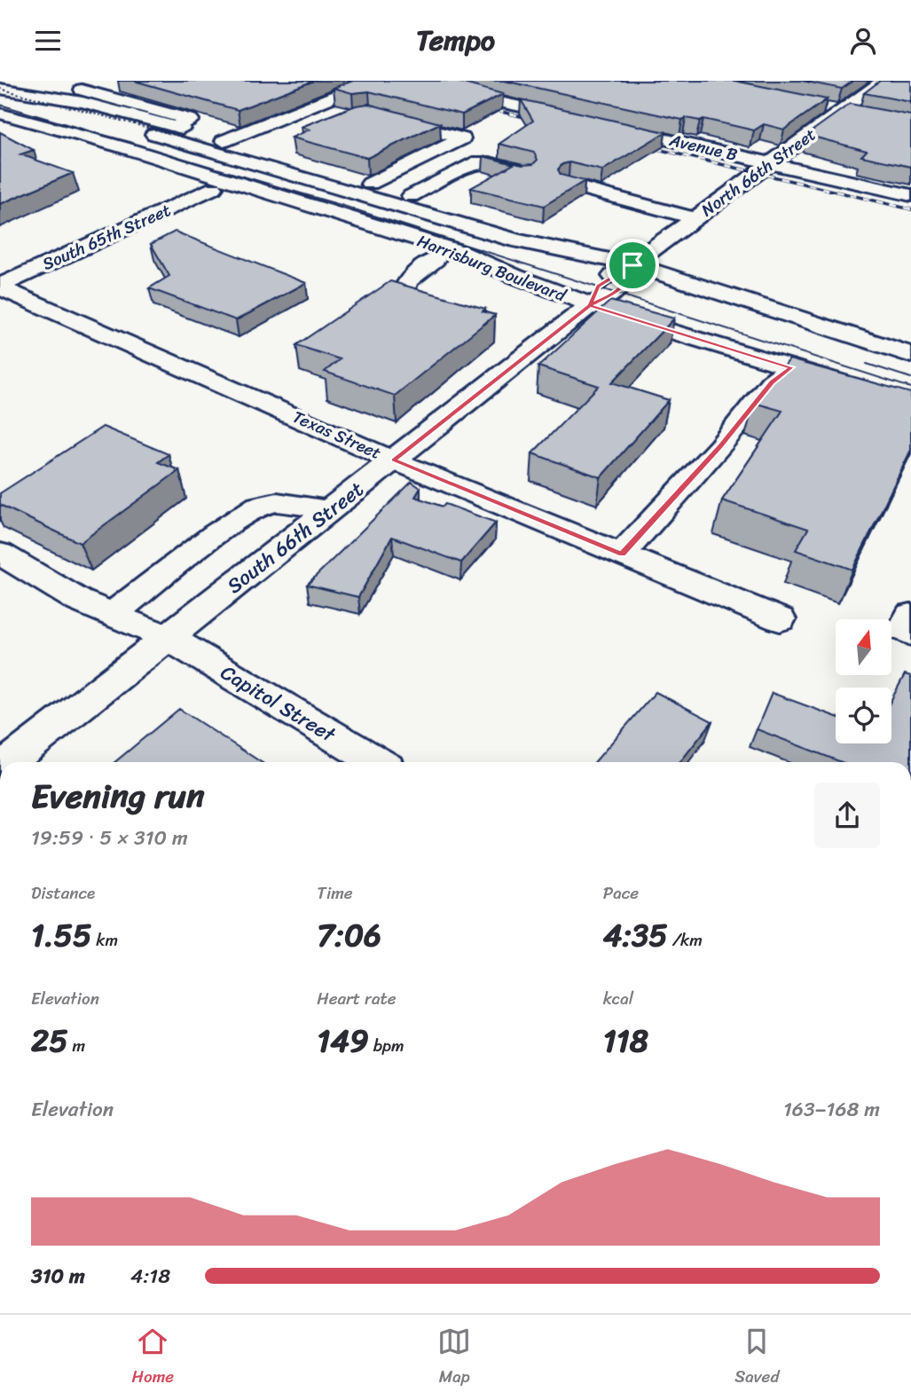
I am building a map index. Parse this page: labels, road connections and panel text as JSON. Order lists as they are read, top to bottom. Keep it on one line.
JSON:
{"streets":{"main road":["Avenue B","North 66th Street","South 65th Street","Harrisburg Boulevard","Texas Street","South 66th Street","Capitol Street"]},"crossings":[["Avenue B","North 66th Street"],["North 66th Street","Harrisburg Boulevard"],["North 66th Street","South 66th Street"],["South 65th Street","Texas Street"],["Harrisburg Boulevard","South 66th Street"],["Texas Street","South 66th Street"],["South 66th Street","Capitol Street"]],"north":"top","page":{"header":"Tempo","heading":["Evening run","19:59 · 5 × 310 m"],"stats":[["Distance","1.55 km"],["Time","7:06"],["Pace","4:35 /km"],["Elevation","25 m"],["Heart rate","149 bpm"],["kcal","118"]],"chart":["Elevation","163–168 m"],"list":[{"name":"310 m","note":"4:18"}],"tabs":["Home","Map","Saved"]}}
